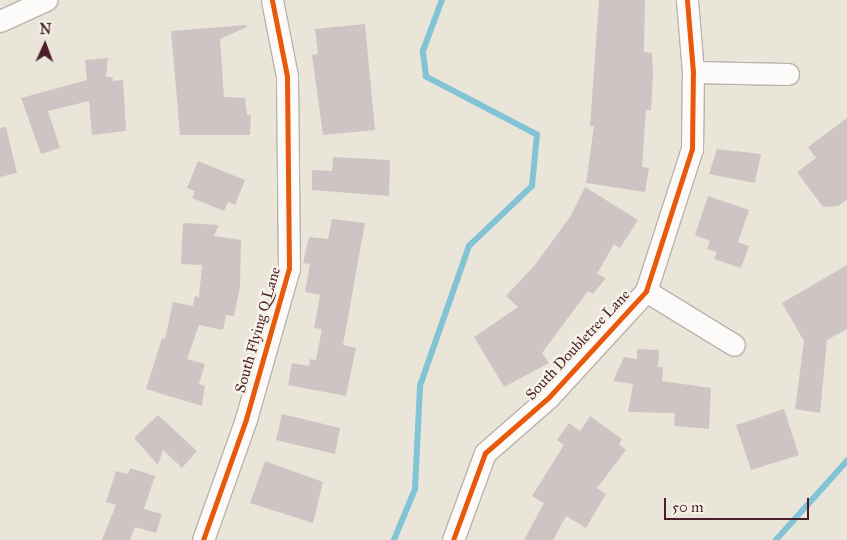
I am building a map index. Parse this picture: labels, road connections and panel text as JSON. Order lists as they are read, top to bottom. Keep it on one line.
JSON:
{"streets":{"street":["South Flying Q Lane","South Doubletree Lane"]},"scale_bar":"50 m","north":"top"}
